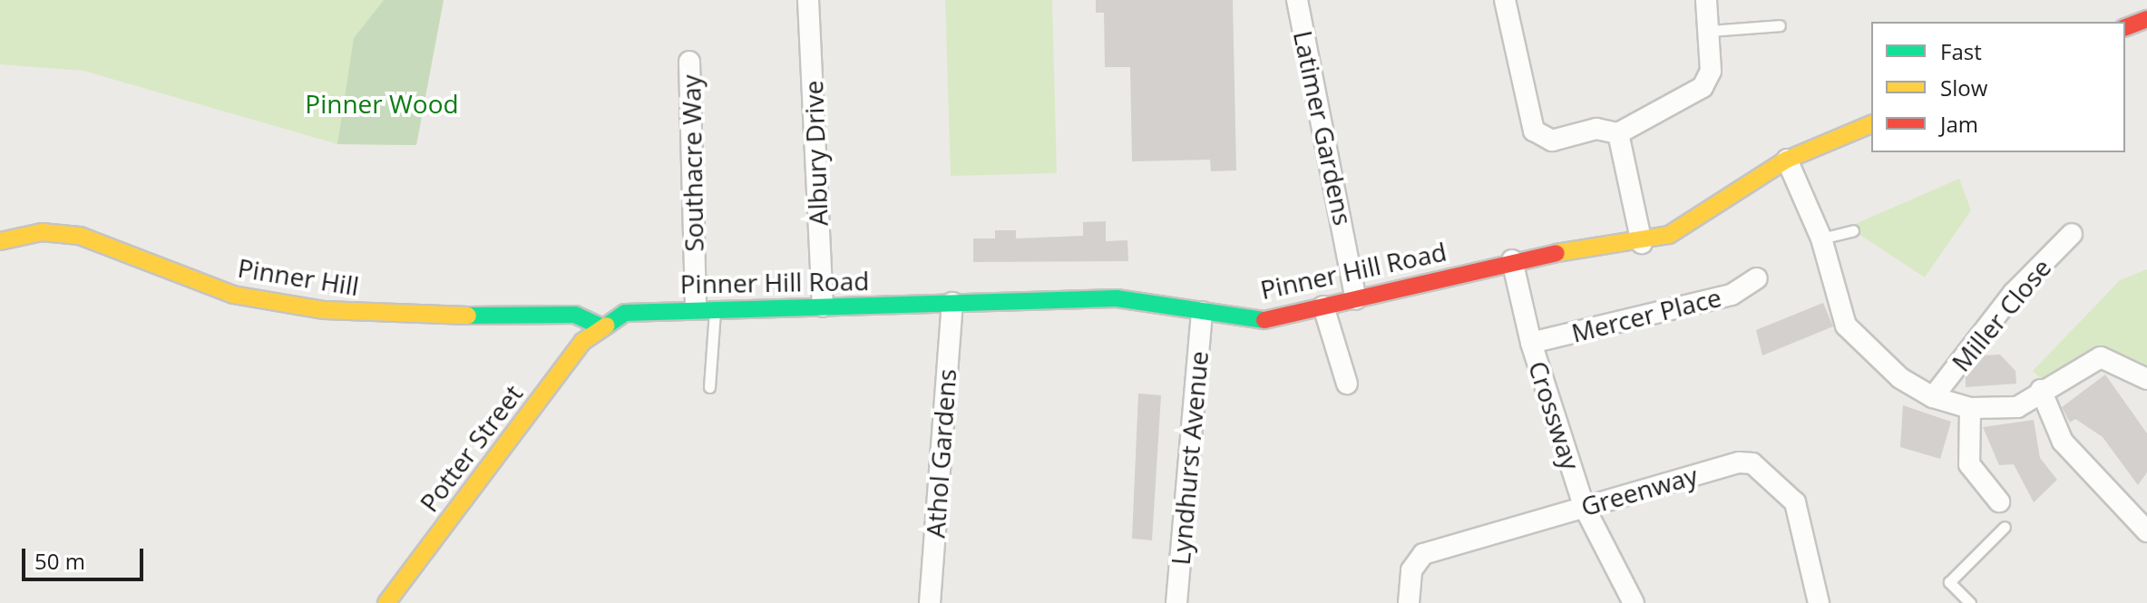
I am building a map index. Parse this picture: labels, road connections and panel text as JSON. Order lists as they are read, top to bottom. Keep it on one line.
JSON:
{"streets":{"street":["Latimer Gardens","Albury Drive","Southacre Way","Pinner Hill Road","Pinner Hill","Mercer Place","Miller Close","Crossway","Potter Street","Athol Gardens","Lyndhurst Avenue","Greenway"]},"crossings":[["Latimer Gardens","Pinner Hill Road"],["Albury Drive","Pinner Hill Road"],["Southacre Way","Pinner Hill Road"],["Pinner Hill Road","Pinner Hill"],["Pinner Hill Road","Crossway"],["Pinner Hill Road","Potter Street"],["Pinner Hill Road","Athol Gardens"],["Pinner Hill Road","Lyndhurst Avenue"],["Pinner Hill","Potter Street"],["Mercer Place","Crossway"],["Crossway","Greenway"]],"parks":["Pinner Wood"],"legend":["Fast","Slow","Jam"],"scale_bar":"50 m"}
